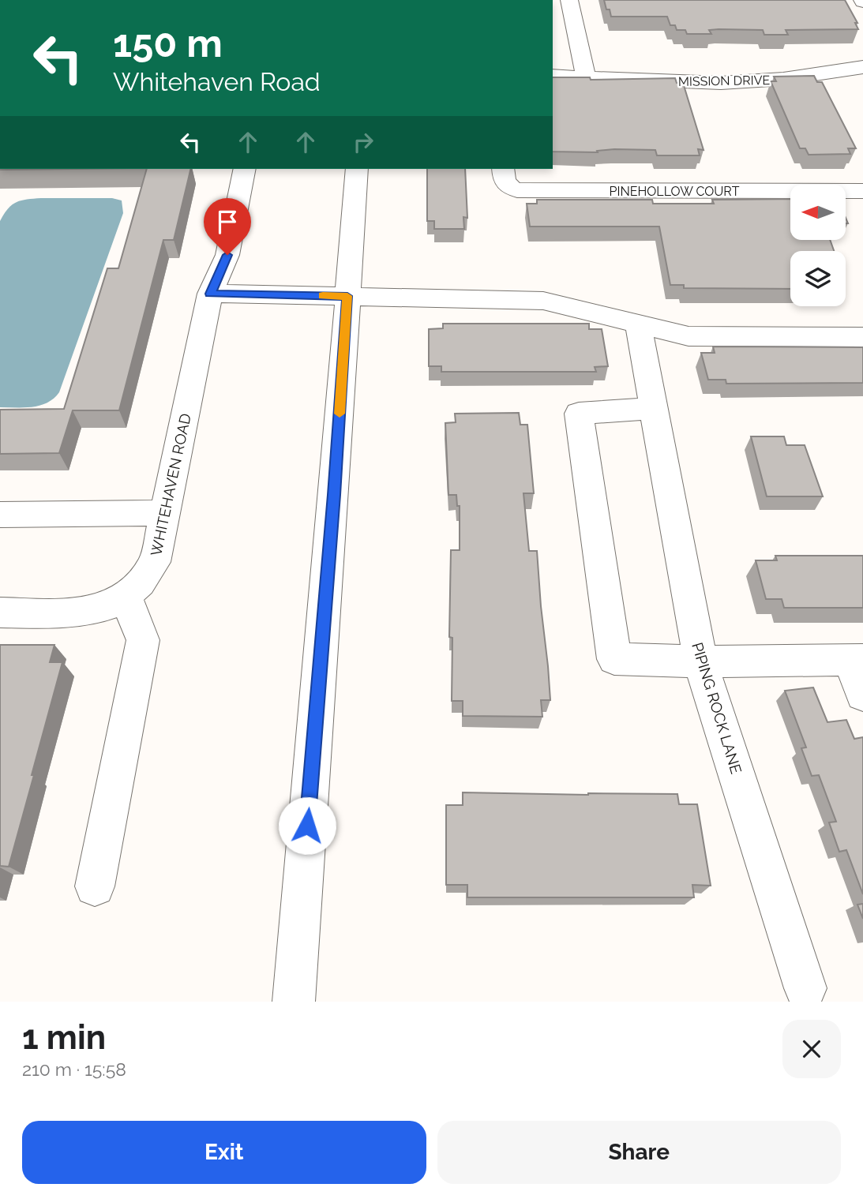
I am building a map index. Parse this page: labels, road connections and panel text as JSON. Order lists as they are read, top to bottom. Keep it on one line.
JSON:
{"streets":{"street":["MISSION DRIVE","PINEHOLLOW COURT","WHITEHAVEN ROAD","PIPING ROCK LANE"]},"north":"left","page":{"turn":["150 m","Whitehaven Road"],"heading":["1 min","210 m · 15:58"],"buttons":["Exit","Share"]}}
